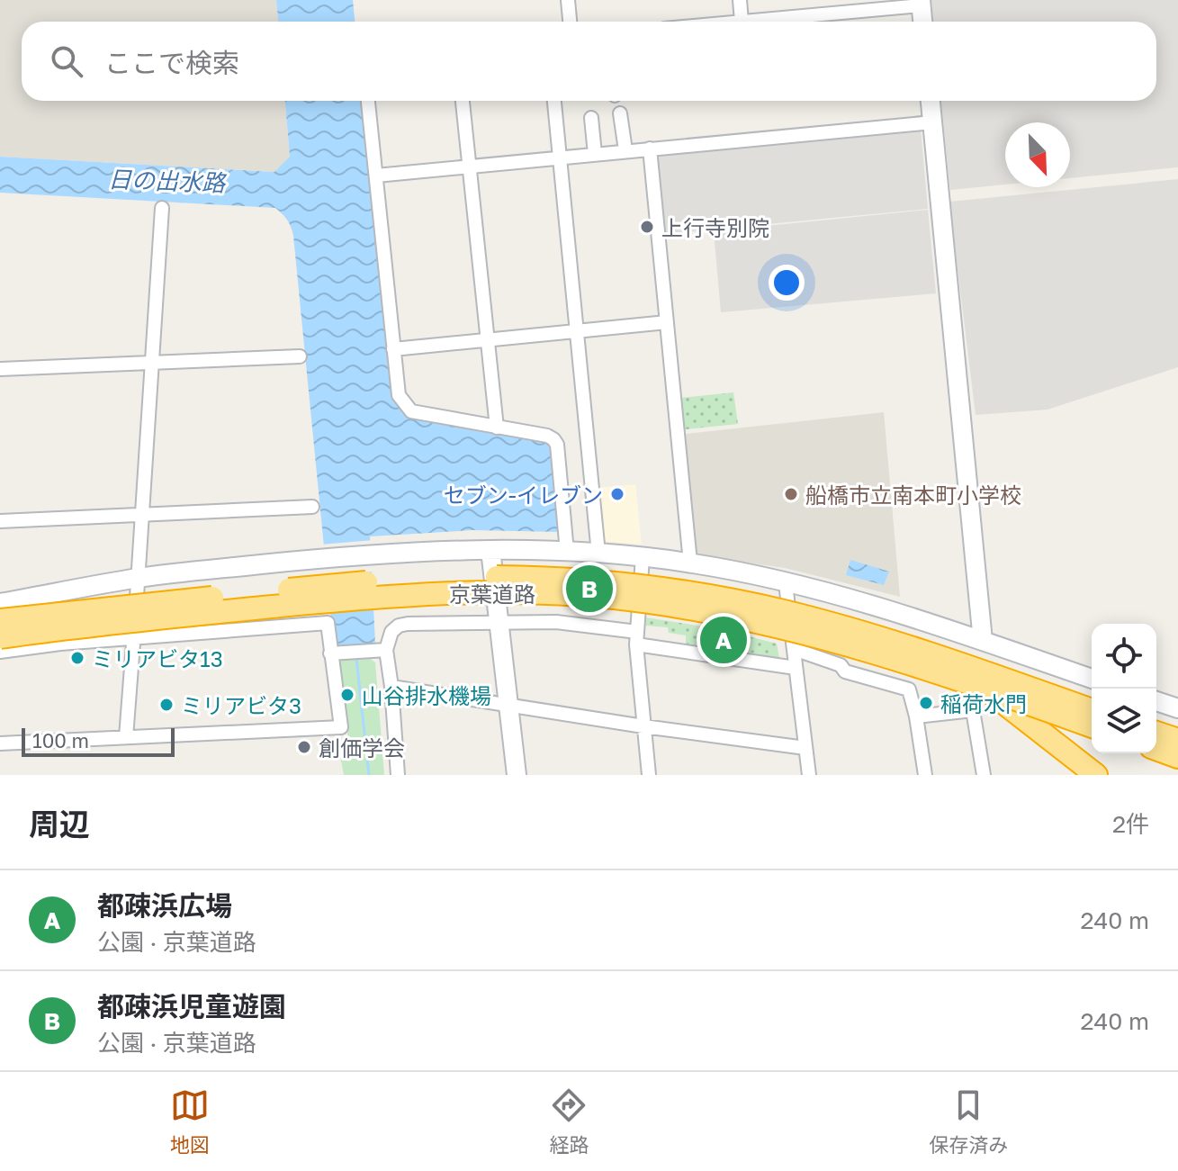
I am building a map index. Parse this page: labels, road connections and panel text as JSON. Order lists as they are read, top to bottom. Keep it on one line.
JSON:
{"streets":{"highway":["京葉道路"]},"water":["日の出水路"],"places":["上行寺別院","セブン-イレブン","船橋市立南本町小学校","ミリアビタ13","山谷排水機場","稲荷水門","ミリアビタ3","創価学会"],"scale_bar":"100 m","north":"bottom right","page":{"search":"ここで検索","pins":["B","A"],"scale":"100 m","heading":["周辺","2件"],"list":[{"mark":"A","name":"都疎浜広場","note":"公園 · 京葉道路","value":"240 m"},{"mark":"B","name":"都疎浜児童遊園","note":"公園 · 京葉道路","value":"240 m"}],"nav":["地図","経路","保存済み"]}}
